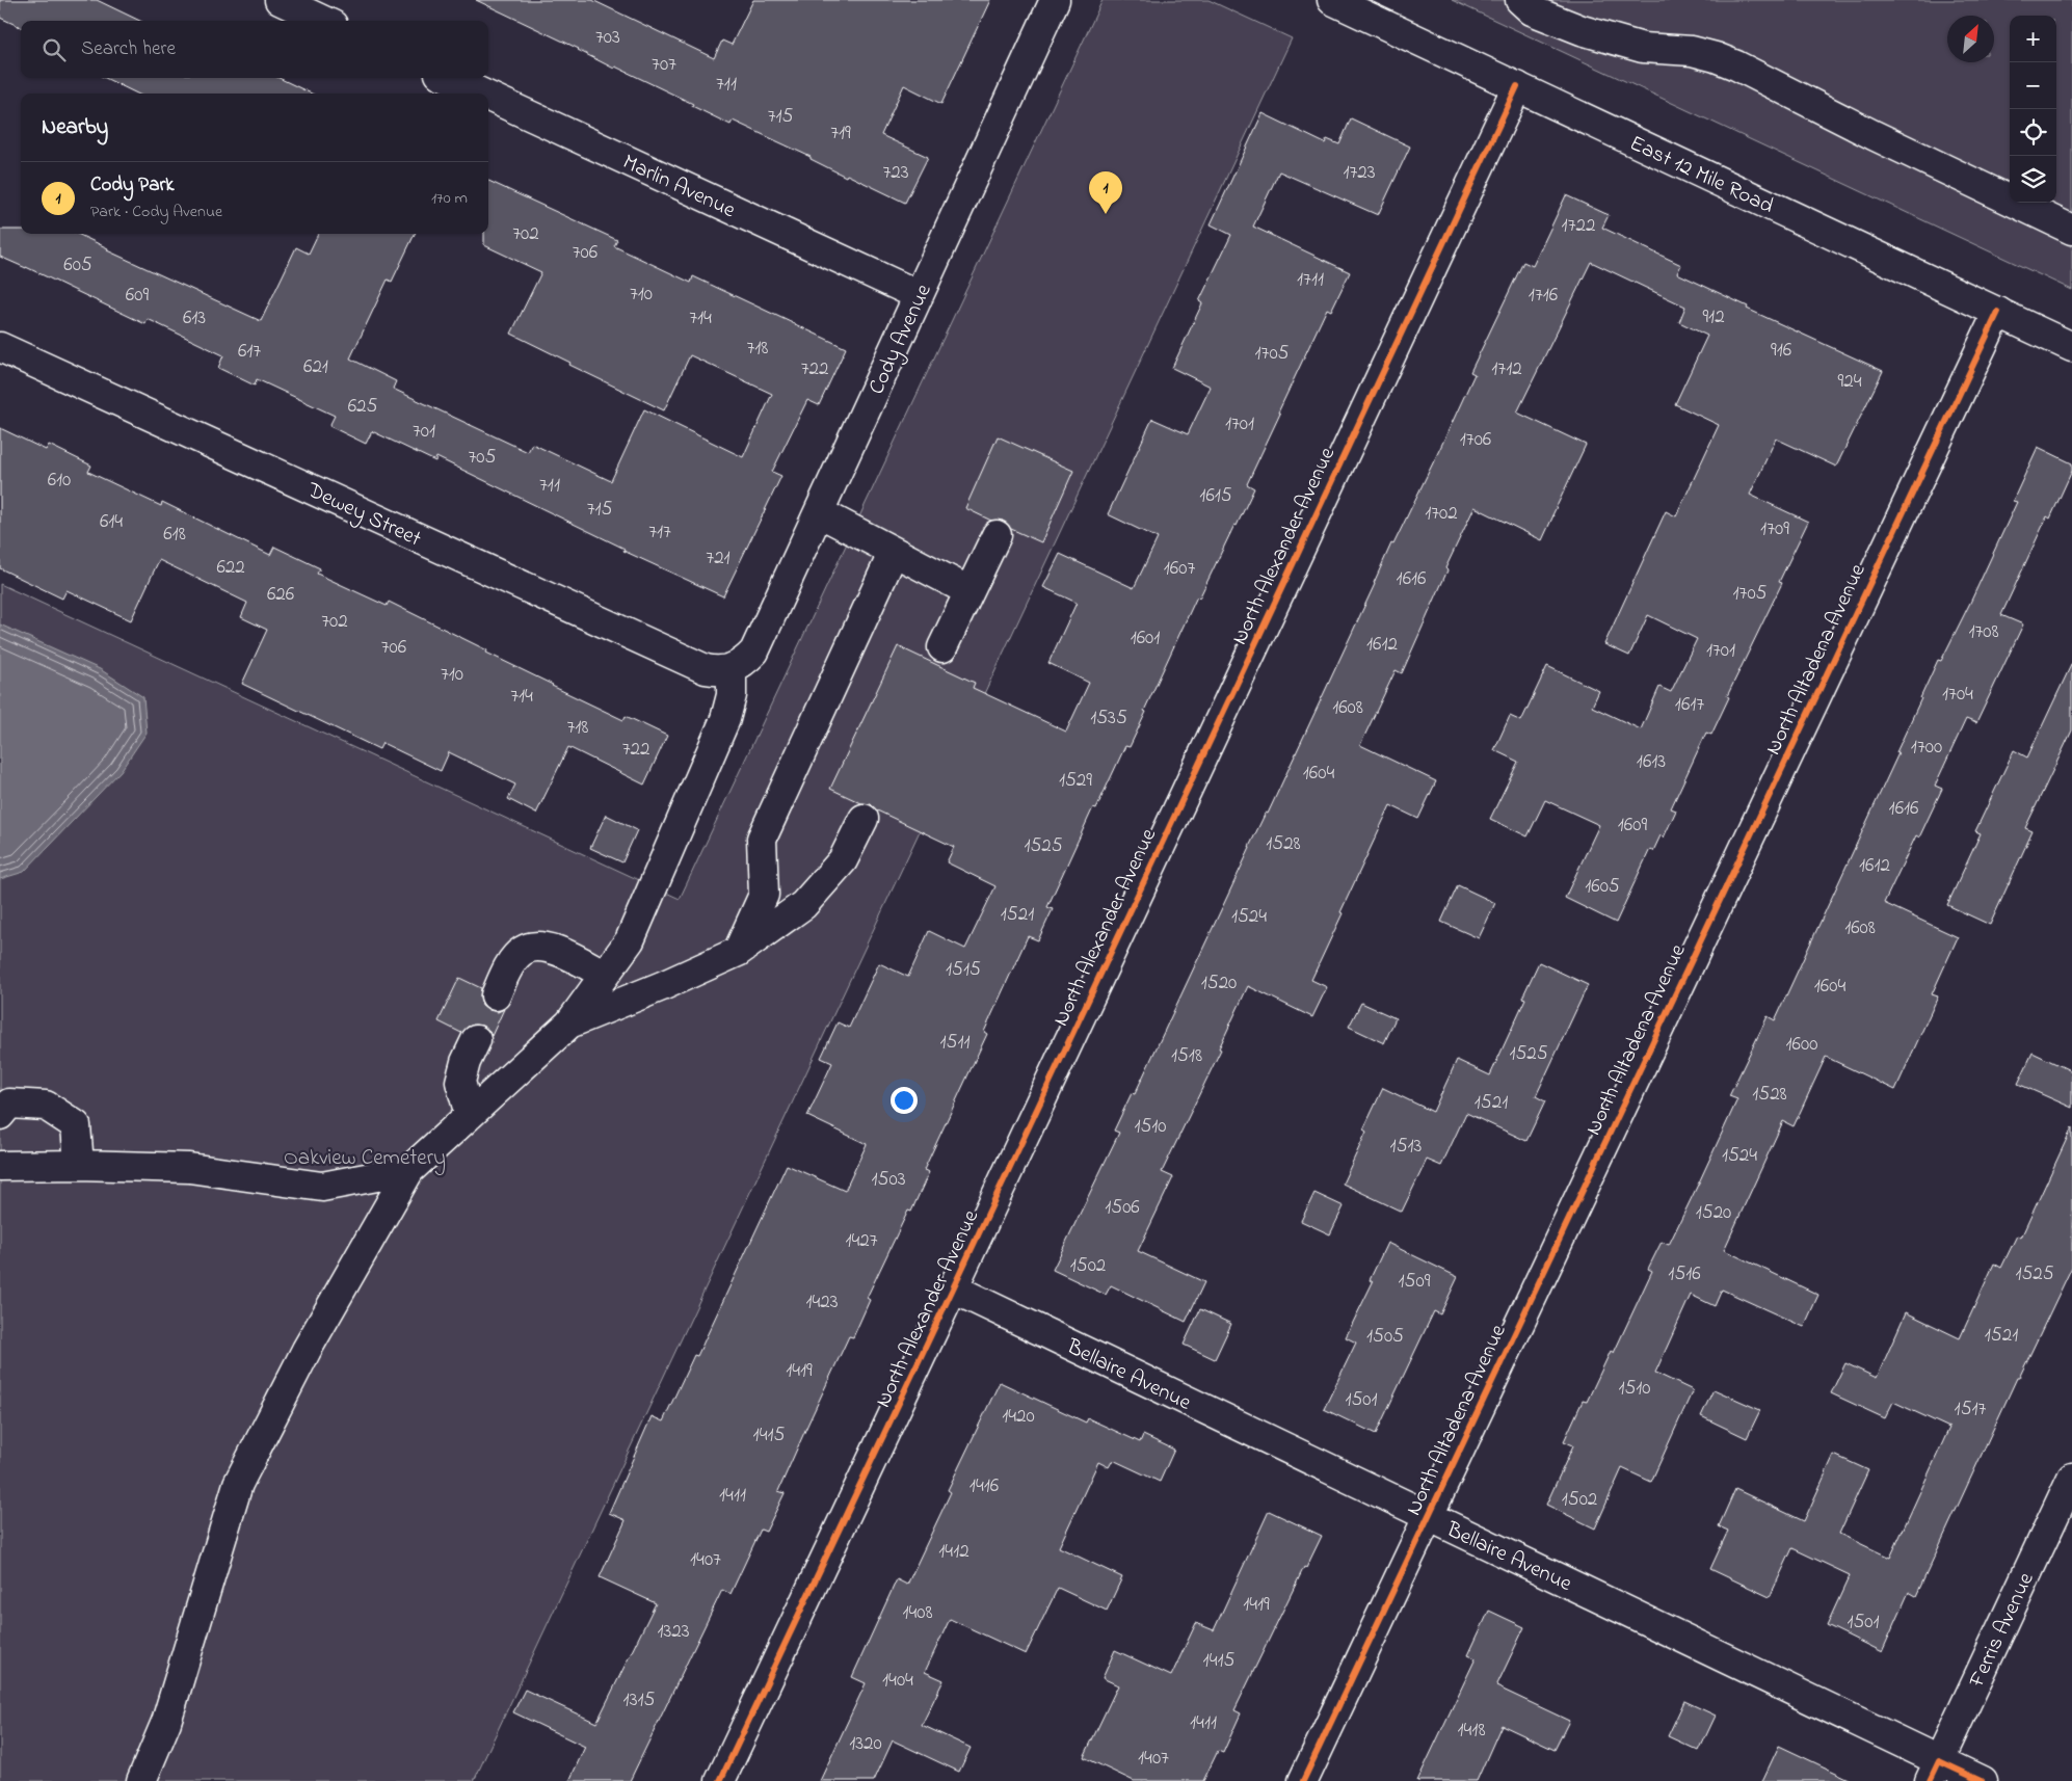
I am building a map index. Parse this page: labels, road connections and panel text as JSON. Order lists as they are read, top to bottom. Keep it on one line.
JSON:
{"streets":{"street":["East 12 Mile Road","Marlin Avenue","Cody Avenue","Dewey Street","North Alexander Avenue","North Altadena Avenue","Bellaire Avenue","Ferris Avenue"]},"crossings":[["East 12 Mile Road","North Alexander Avenue"],["East 12 Mile Road","North Altadena Avenue"],["Marlin Avenue","Cody Avenue"],["Cody Avenue","Dewey Street"],["North Alexander Avenue","Bellaire Avenue"],["North Altadena Avenue","Bellaire Avenue"],["Bellaire Avenue","Ferris Avenue"]],"parks":["Oakview Cemetery"],"house_numbers":["703","707","711","715","719","723","1723","1722","702","706","605","1711","710","609","1716","912","613","714","718","916","617","1705","621","722","1712","924","625","1701","701","1706","705","610","711","1615","715","1702","614","1709","717","618","721","622","1607","1616","1705","626","702","1708","1601","1612","706","1701","710","1704","714","1617","1608","1535","718","1700","722","1613","1604","1529","1616","1609","1528","1525","1612","1605","1521","1524","1608","1515","1520","1604","1511","1600","1525","1518","1528","1521","1510","1513","1524","1503","1506","1520","1427","1502","1516","1525","1509","1423","1521","1505","1419","1510","1501","1517","1420","1415","1416","1411","1502","1412","1407","1419","1408","1501","1323","1415","1404","1315","1411","1418","1320","1407"],"north":"top right","page":{"map_buttons":["+","−"],"search":"Search here","heading":"Nearby","list":[{"mark":"1","name":"Cody Park","note":"Park · Cody Avenue","value":"170 m"}],"pins":"1"}}
